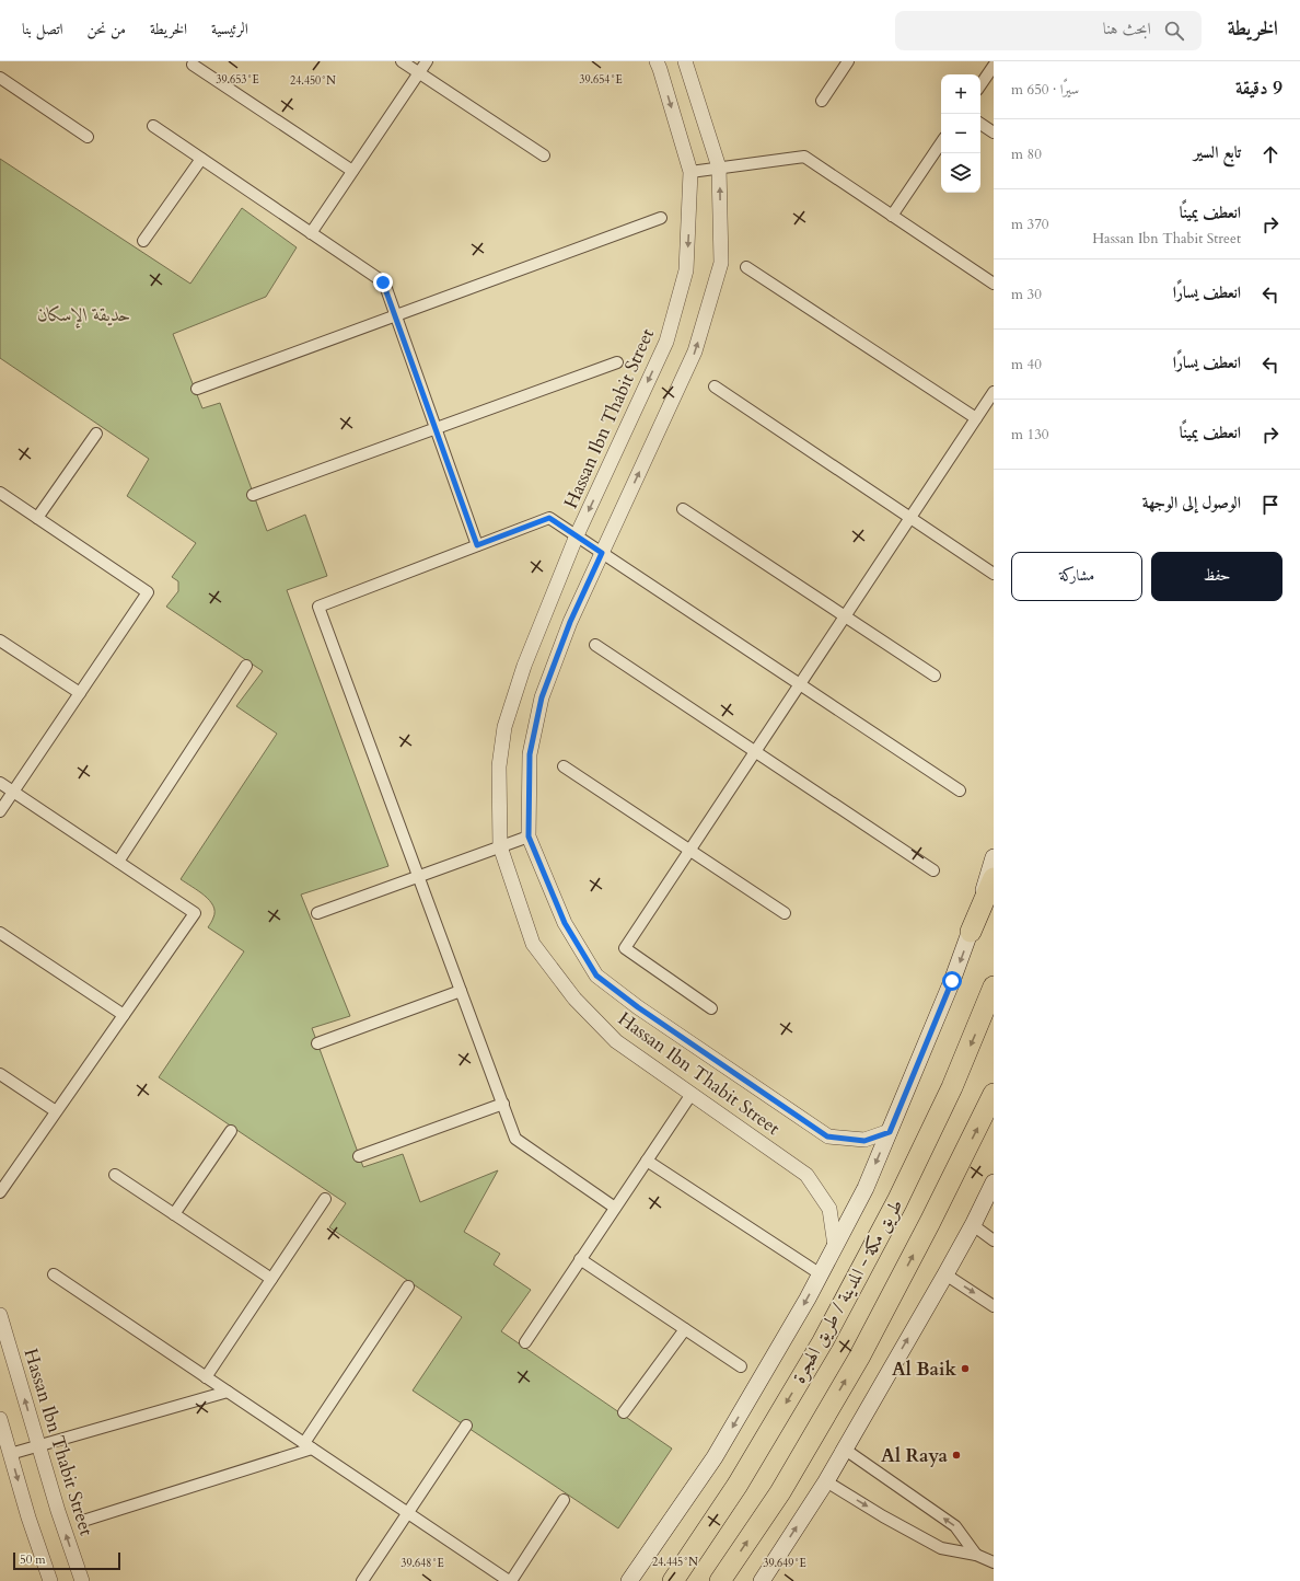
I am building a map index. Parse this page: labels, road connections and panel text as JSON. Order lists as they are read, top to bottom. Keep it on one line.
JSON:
{"streets":{"highway":["طريق مكة - المدينة / طريق الهجرة"],"street":["Hassan Ibn Thabit Street"]},"parks":["حديقة الإسكان"],"places":["Al Baik","Al Raya"],"scale_bar":"50 m","page":{"header":"الخريطة","search":"ابحث هنا","nav":["الرئيسية","الخريطة","من نحن","اتصل بنا"],"heading":["9 دقيقة","سيرًا · 650 m"],"map_buttons":["+","−"],"list":[["تابع السير","80 m"],["انعطف يمينًا","Hassan Ibn Thabit Street","370 m"],["انعطف يسارًا","30 m"],["انعطف يسارًا","40 m"],["انعطف يمينًا","130 m"],"الوصول إلى الوجهة"],"buttons":["حفظ","مشاركة"],"scale":"50 m"},"coordinates":["39.653°E","39.654°E","24.450°N","24.445°N","39.648°E","39.649°E"]}
